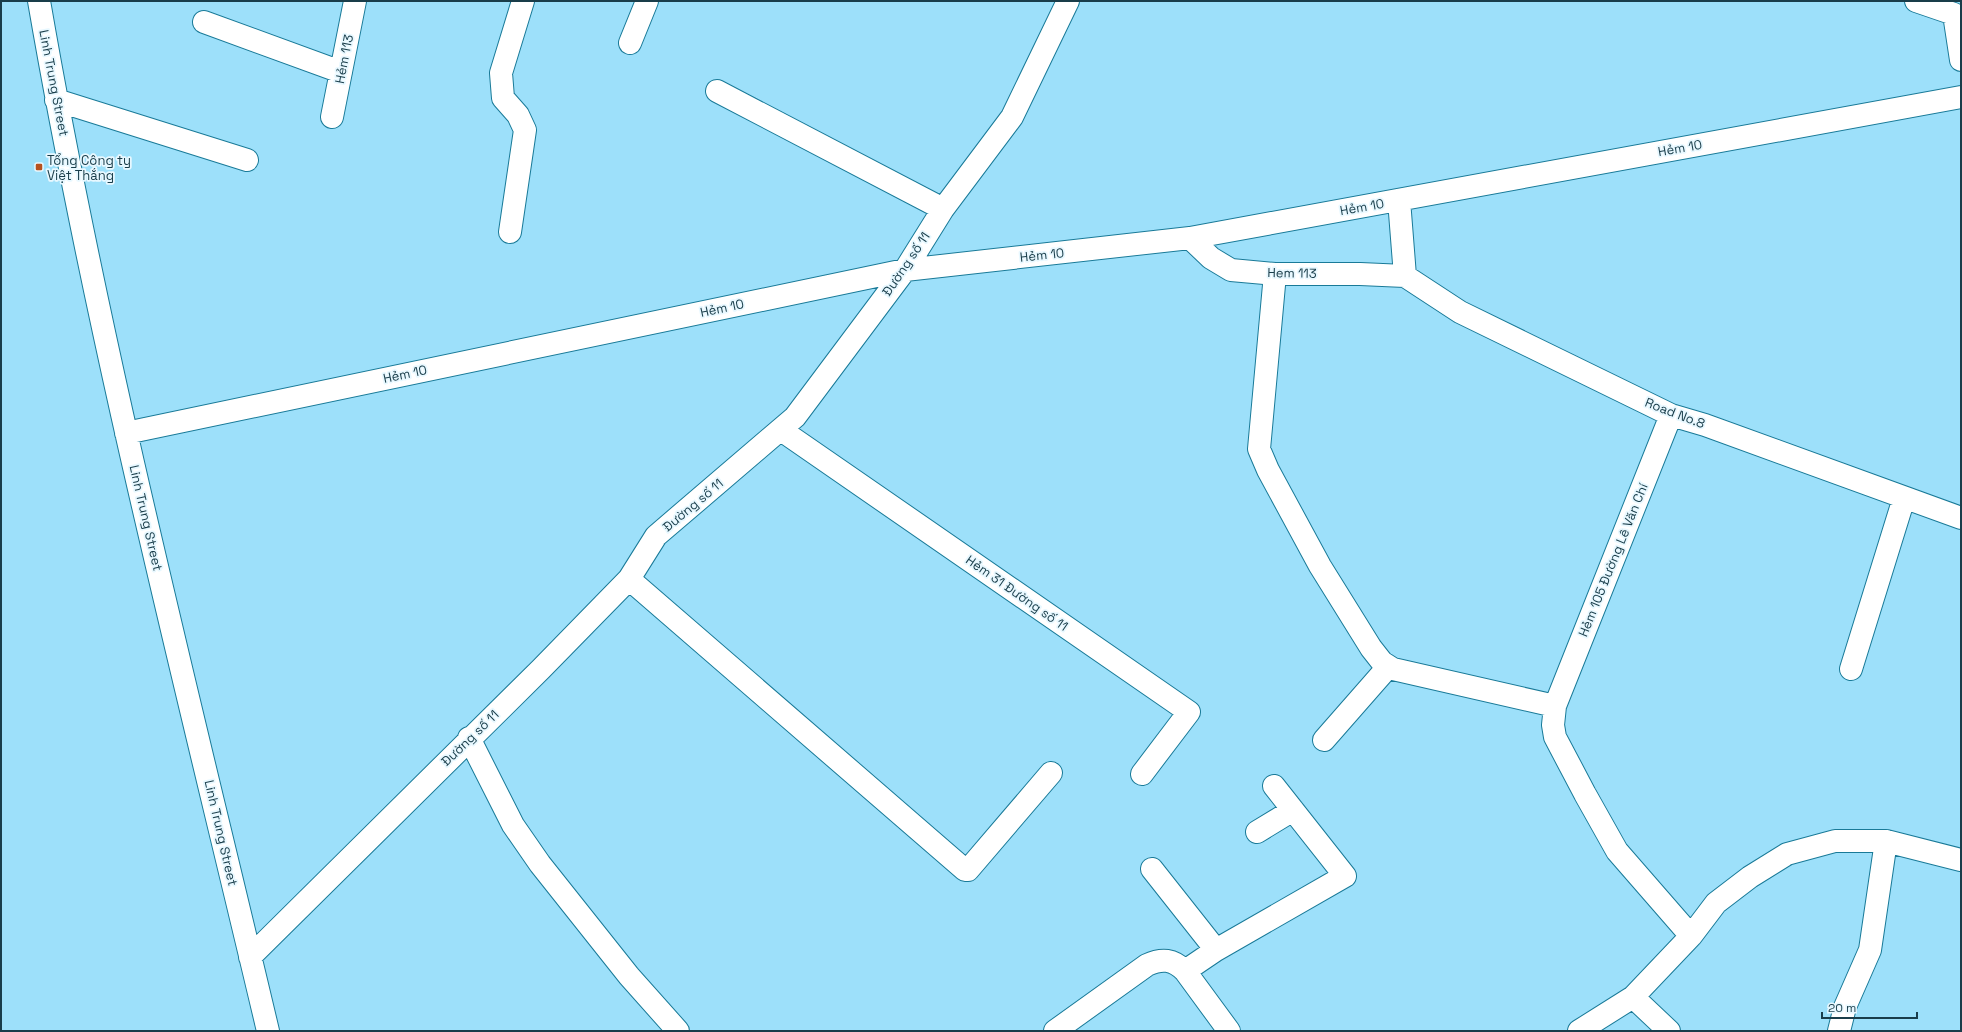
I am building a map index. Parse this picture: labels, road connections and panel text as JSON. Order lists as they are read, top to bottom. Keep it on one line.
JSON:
{"streets":{"street":["Hẻm 113","Linh Trung Street","Hẻm 10","Đường số 11","Hem 113","Road No.8","Hẻm 105 Đường Lê Văn Chí","Hẻm 31 Đường số 11"]},"crossings":[["Linh Trung Street","Hẻm 10"],["Linh Trung Street","Đường số 11"],["Hẻm 10","Đường số 11"],["Hẻm 10","Hem 113"],["Đường số 11","Hẻm 31 Đường số 11"],["Hem 113","Road No.8"],["Road No.8","Hẻm 105 Đường Lê Văn Chí"]],"places":{"transit":["Tổng Công ty Việt Thắng"]},"scale_bar":"20 m"}
